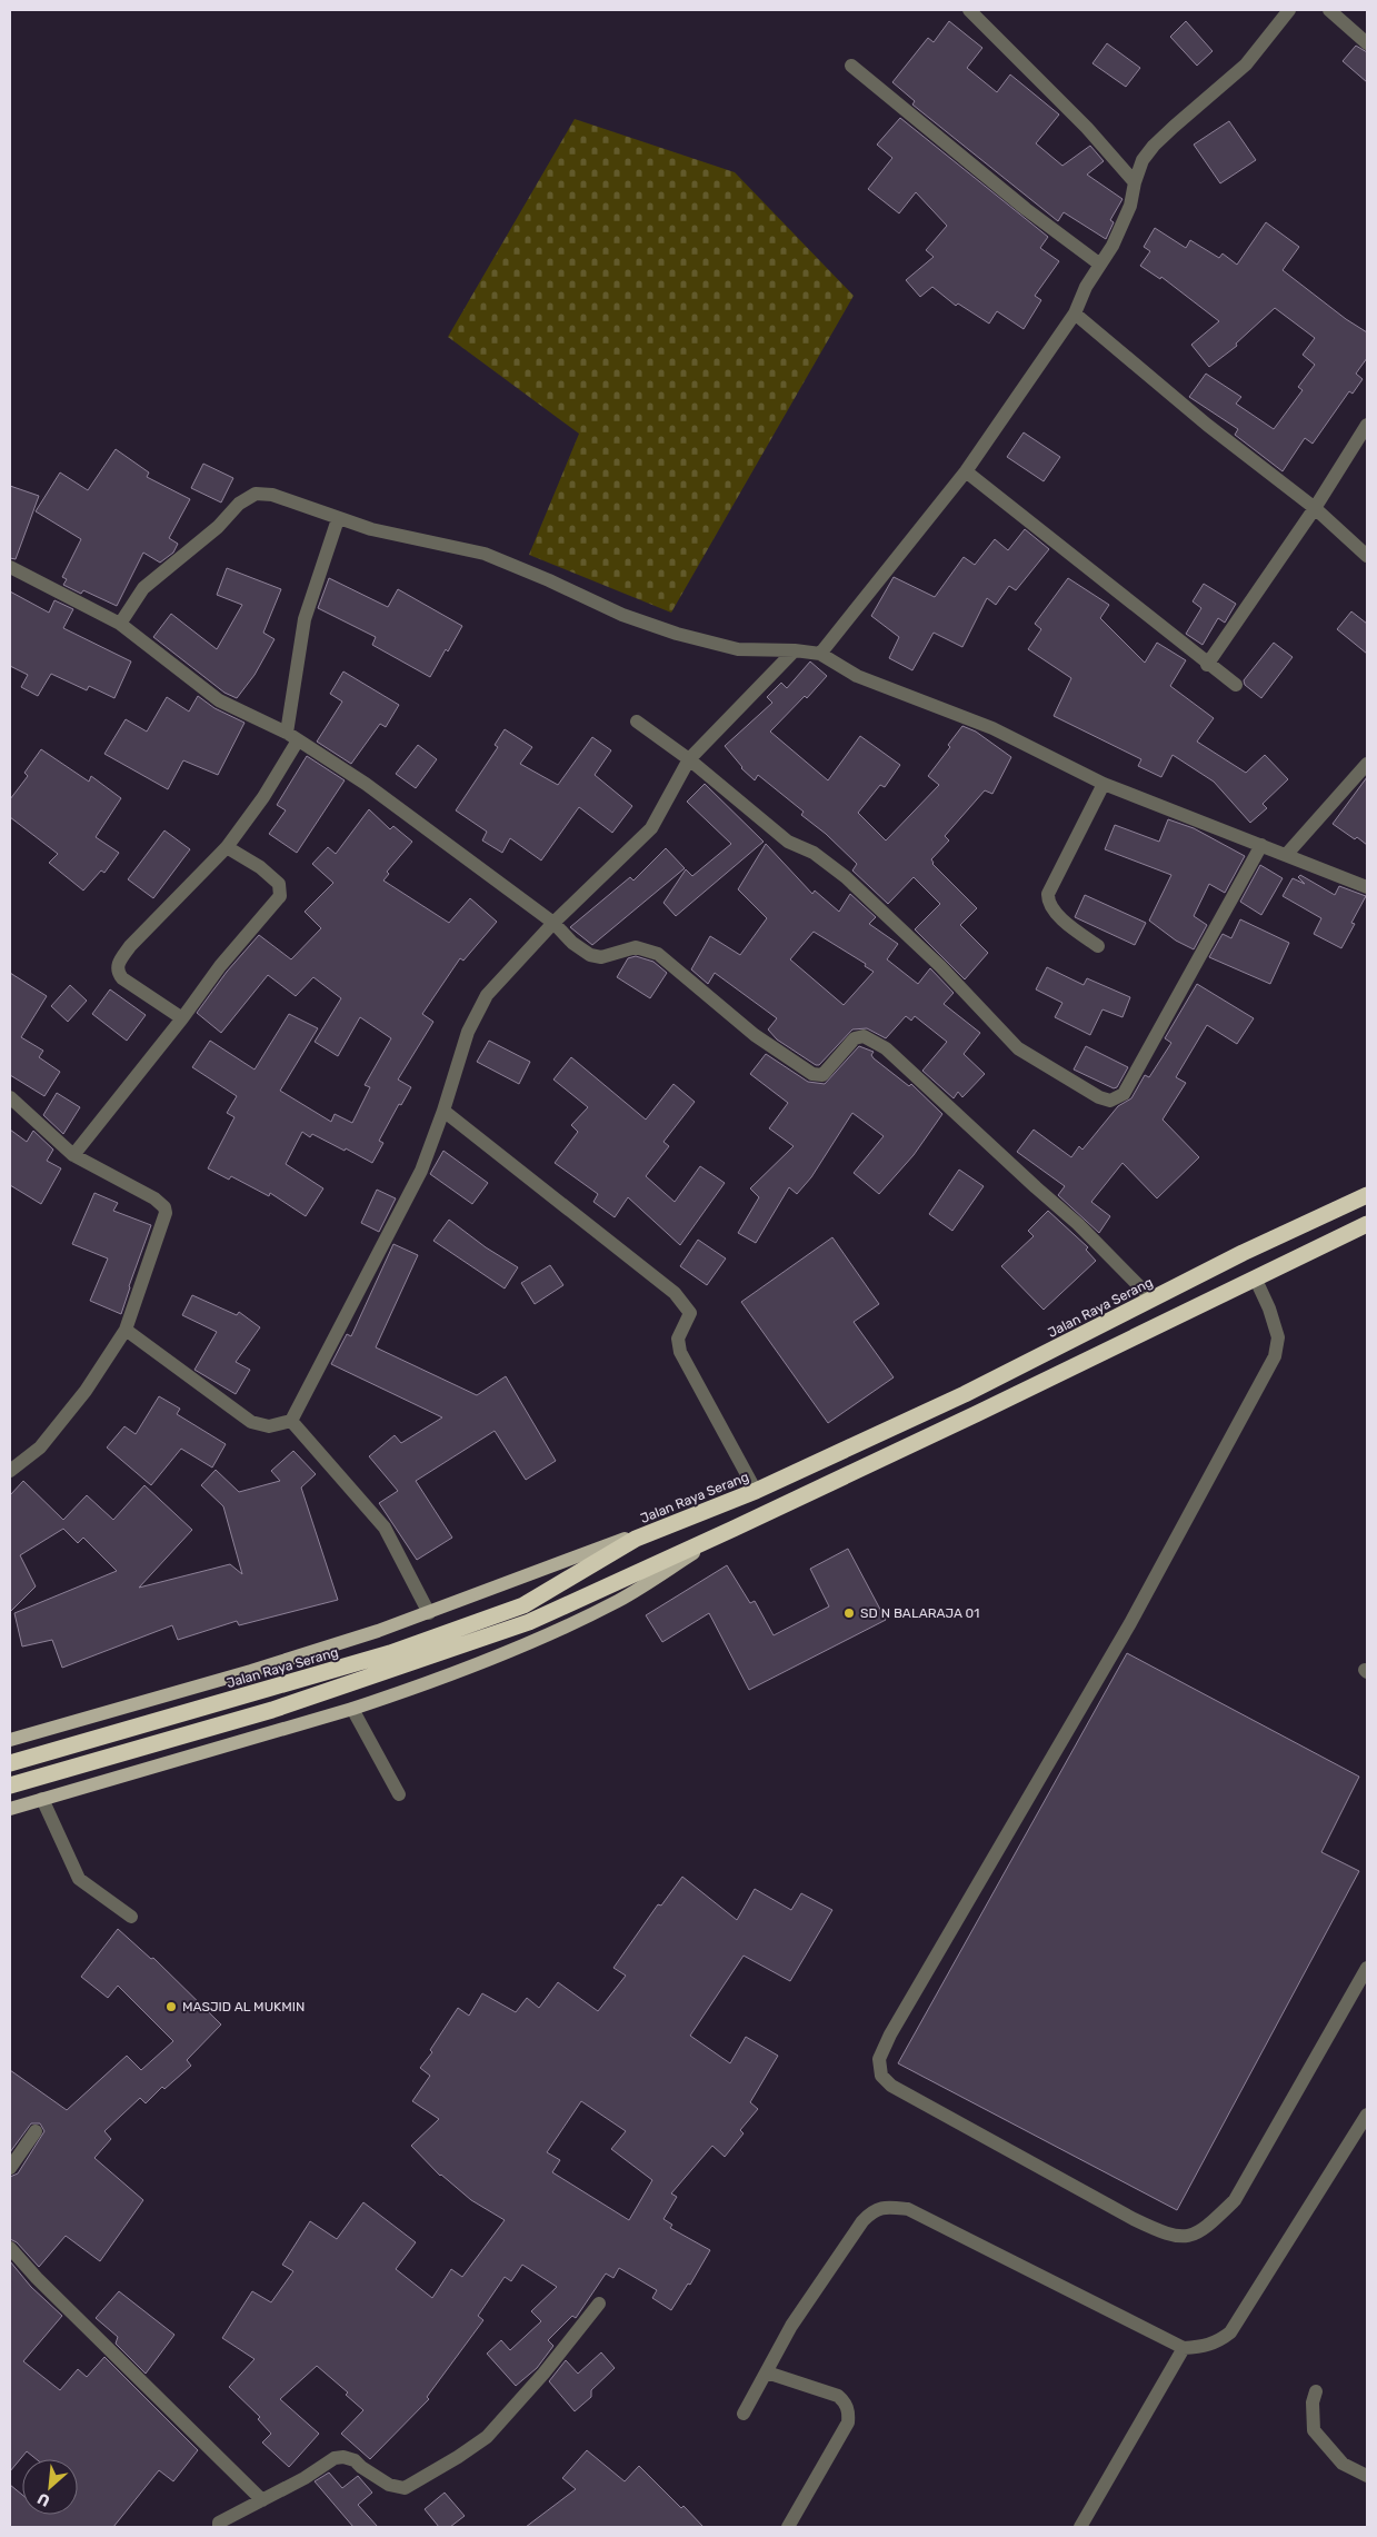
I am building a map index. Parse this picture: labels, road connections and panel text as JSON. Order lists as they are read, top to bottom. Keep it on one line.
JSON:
{"streets":{"highway":["Jalan Raya Serang"]},"places":["SD N BALARAJA 01","MASJID AL MUKMIN"],"north":"bottom left"}
